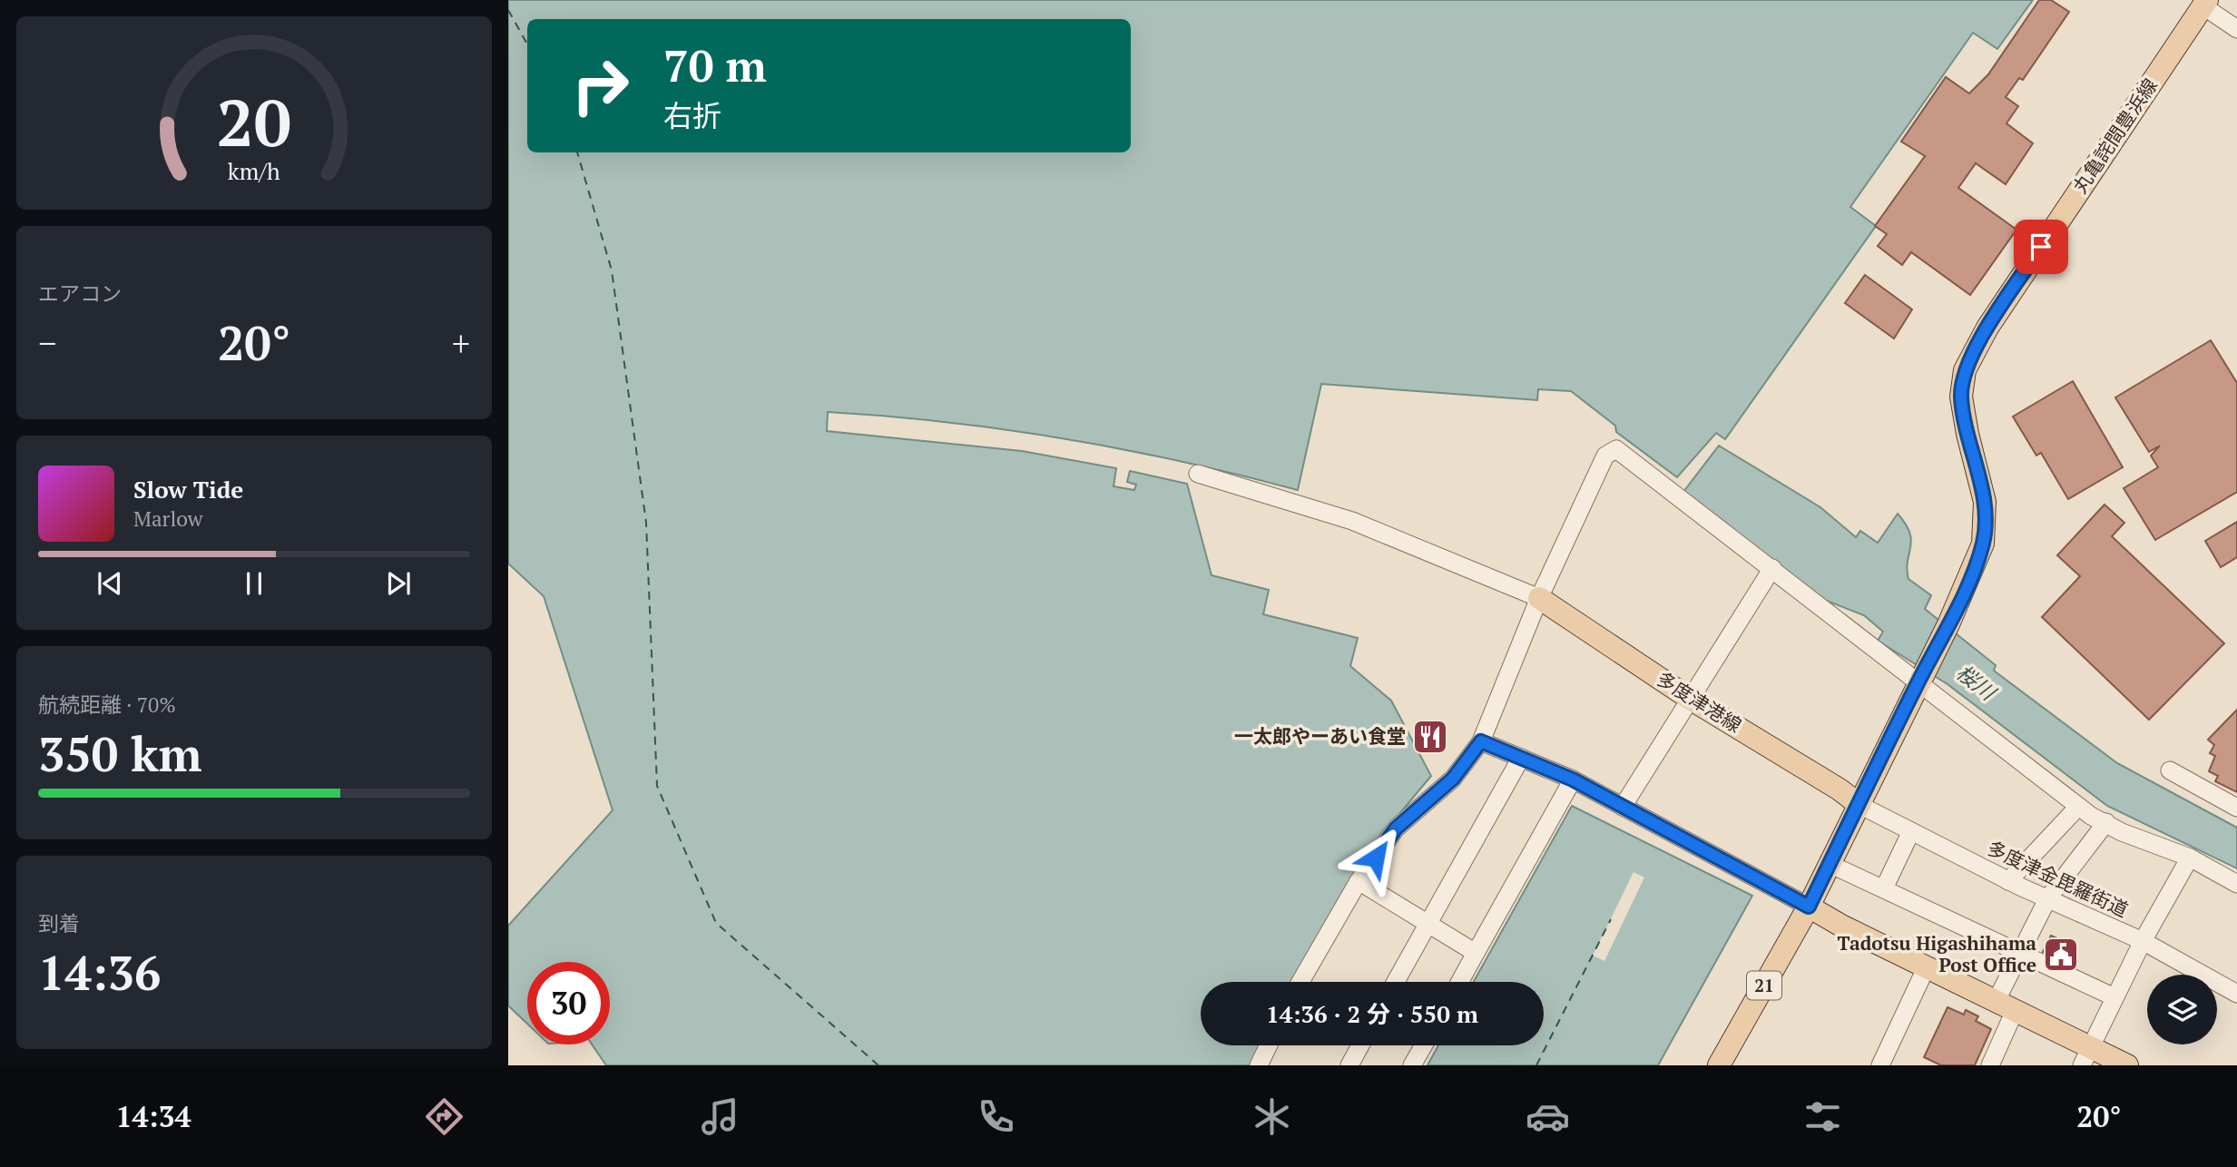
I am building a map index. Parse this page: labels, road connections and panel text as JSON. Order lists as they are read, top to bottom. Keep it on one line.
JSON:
{"streets":{"main road":["丸亀詫間豊浜線","多度津港線","21"],"street":["多度津金毘羅街道"]},"crossings":[["丸亀詫間豊浜線","多度津港線"],["丸亀詫間豊浜線","多度津金毘羅街道"],["多度津港線","多度津金毘羅街道"]],"water":["桜川"],"places":{"restaurant":["一太郎やーあい食堂"],"public building":["Tadotsu Higashihama Post Office"]},"page":{"turn":["70 m","右折"],"tile":["エアコン",["航続距離 · 70%","350 km"],["到着","14:36"]],"heat":["−","20°","+"],"song":["Slow Tide","Marlow"],"limit":"30","trip":"14:36 · 2 分 · 550 m","tabs":["14:34","20°"],"gauge":["20","km/h"]}}
